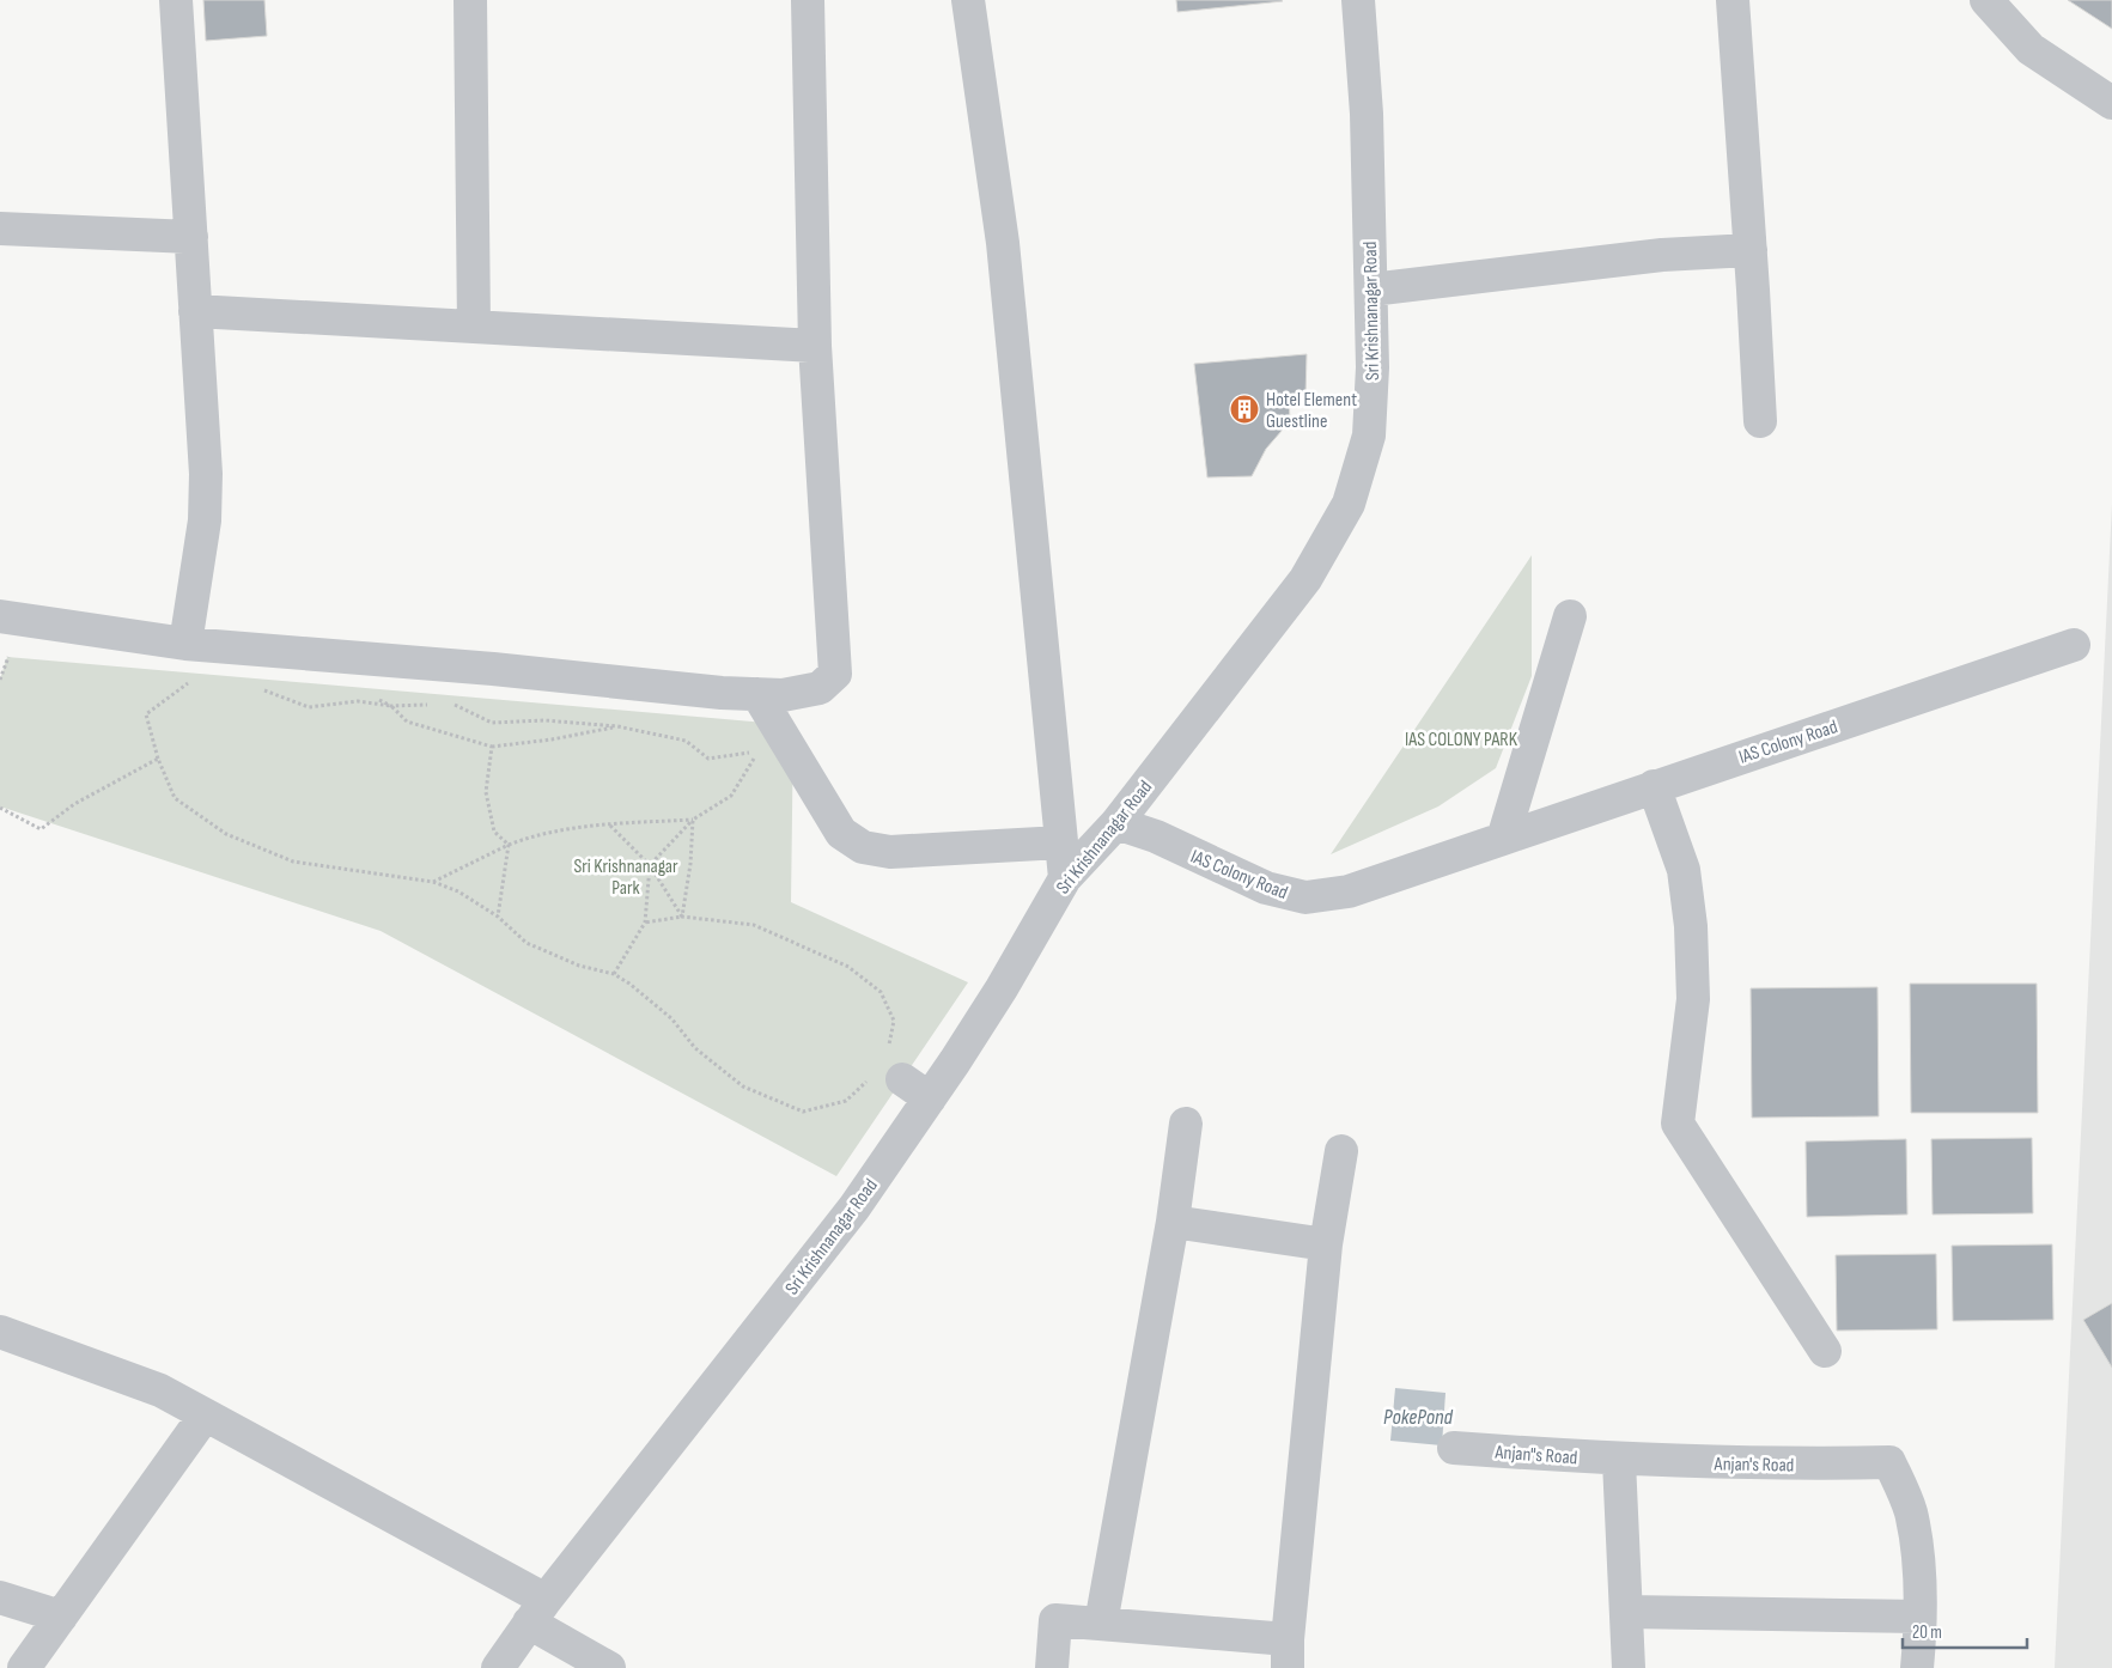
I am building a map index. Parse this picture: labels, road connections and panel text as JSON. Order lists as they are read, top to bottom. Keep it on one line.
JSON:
{"streets":{"street":["Sri Krishnanagar Road","IAS Colony Road","Anjan\"s Road","Anjan's Road"]},"crossings":[["Sri Krishnanagar Road","IAS Colony Road"],["Anjan\"s Road","Anjan's Road"]],"water":["PokePond"],"parks":["IAS COLONY PARK","Sri Krishnanagar Park"],"places":{"building":["Hotel Element Guestline"]},"scale_bar":"20 m"}
